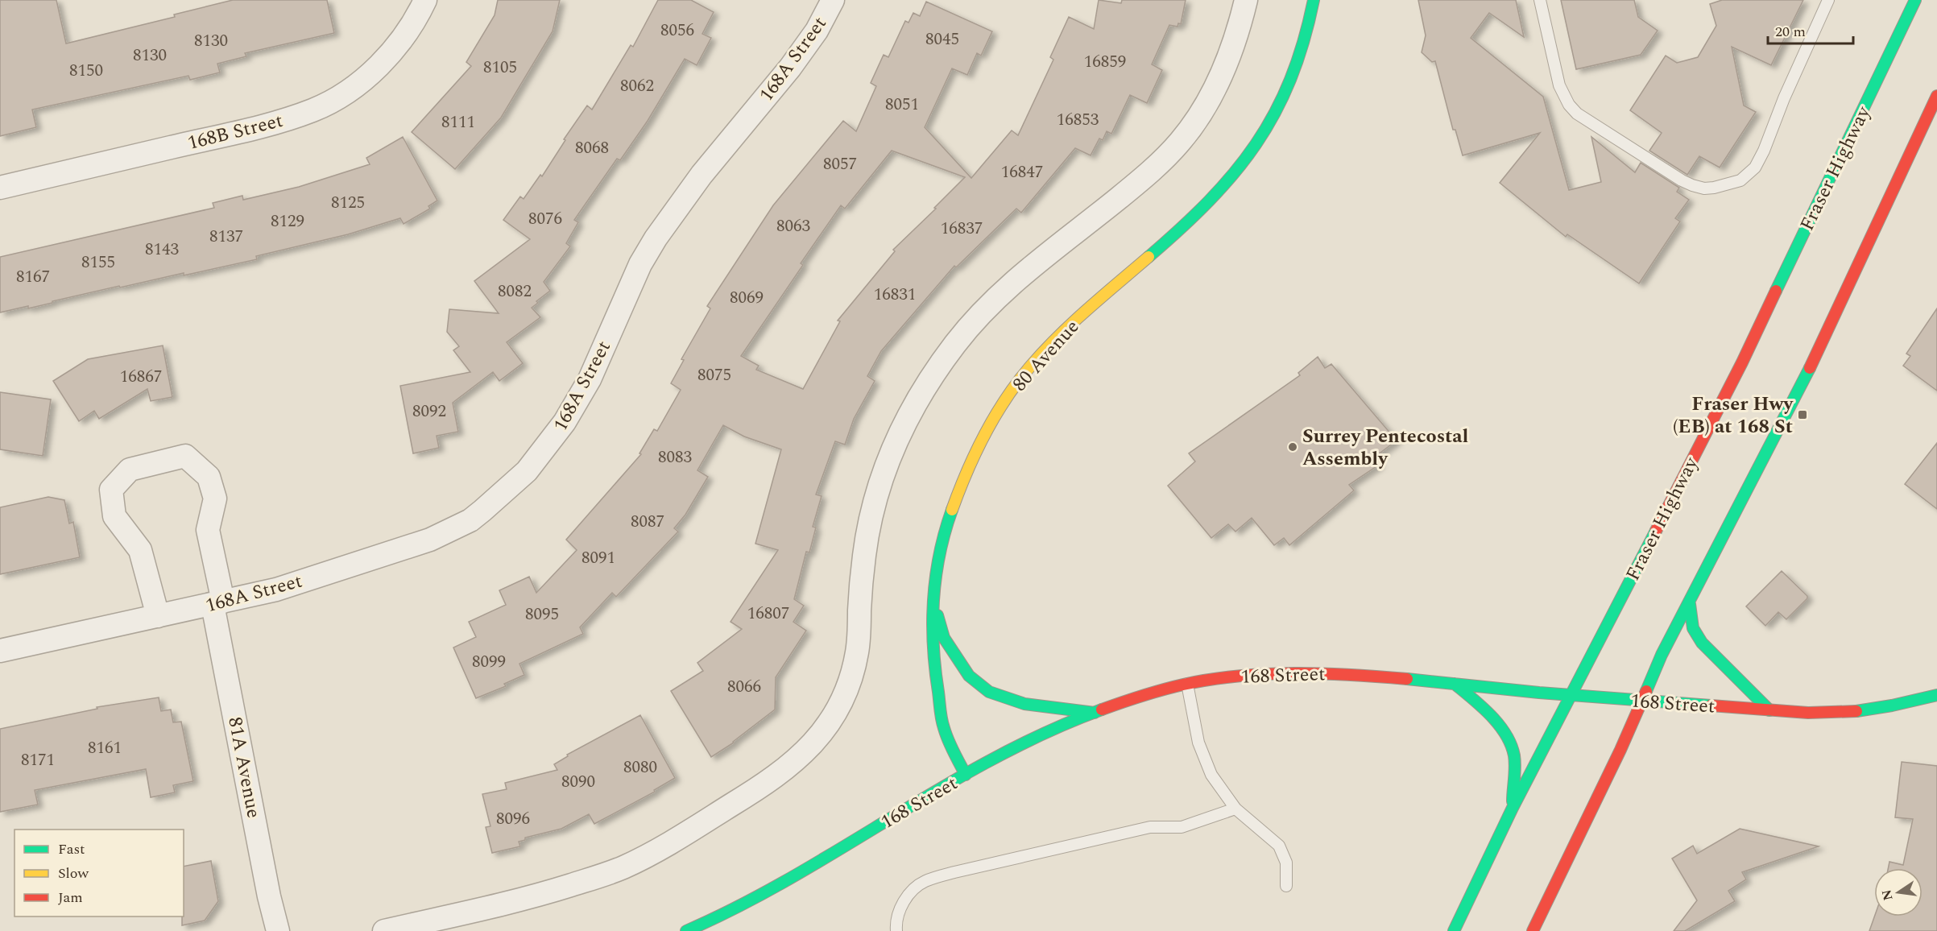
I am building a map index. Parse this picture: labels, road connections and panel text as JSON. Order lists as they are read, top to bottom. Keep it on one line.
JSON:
{"streets":{"main road":["Fraser Highway","80 Avenue","168 Street"],"street":["168A Street","168B Street","81A Avenue"]},"crossings":[["168A Street","81A Avenue"],["Fraser Highway","168 Street"],["80 Avenue","168 Street"]],"places":{"transit":["Fraser Hwy (EB) at 168 St"],"other":["Surrey Pentecostal Assembly"]},"house_numbers":["8056","8045","8130","8130","16859","8105","8150","8062","8051","16853","8111","8068","8057","16847","8125","8076","8129","8063","16837","8137","8143","8155","8167","8082","16831","8069","8075","16867","8092","8083","8087","8091","16807","8095","8099","8066","8161","8171","8080","8090","8096"],"legend":["Fast","Slow","Jam"],"scale_bar":"20 m","north":"left"}
